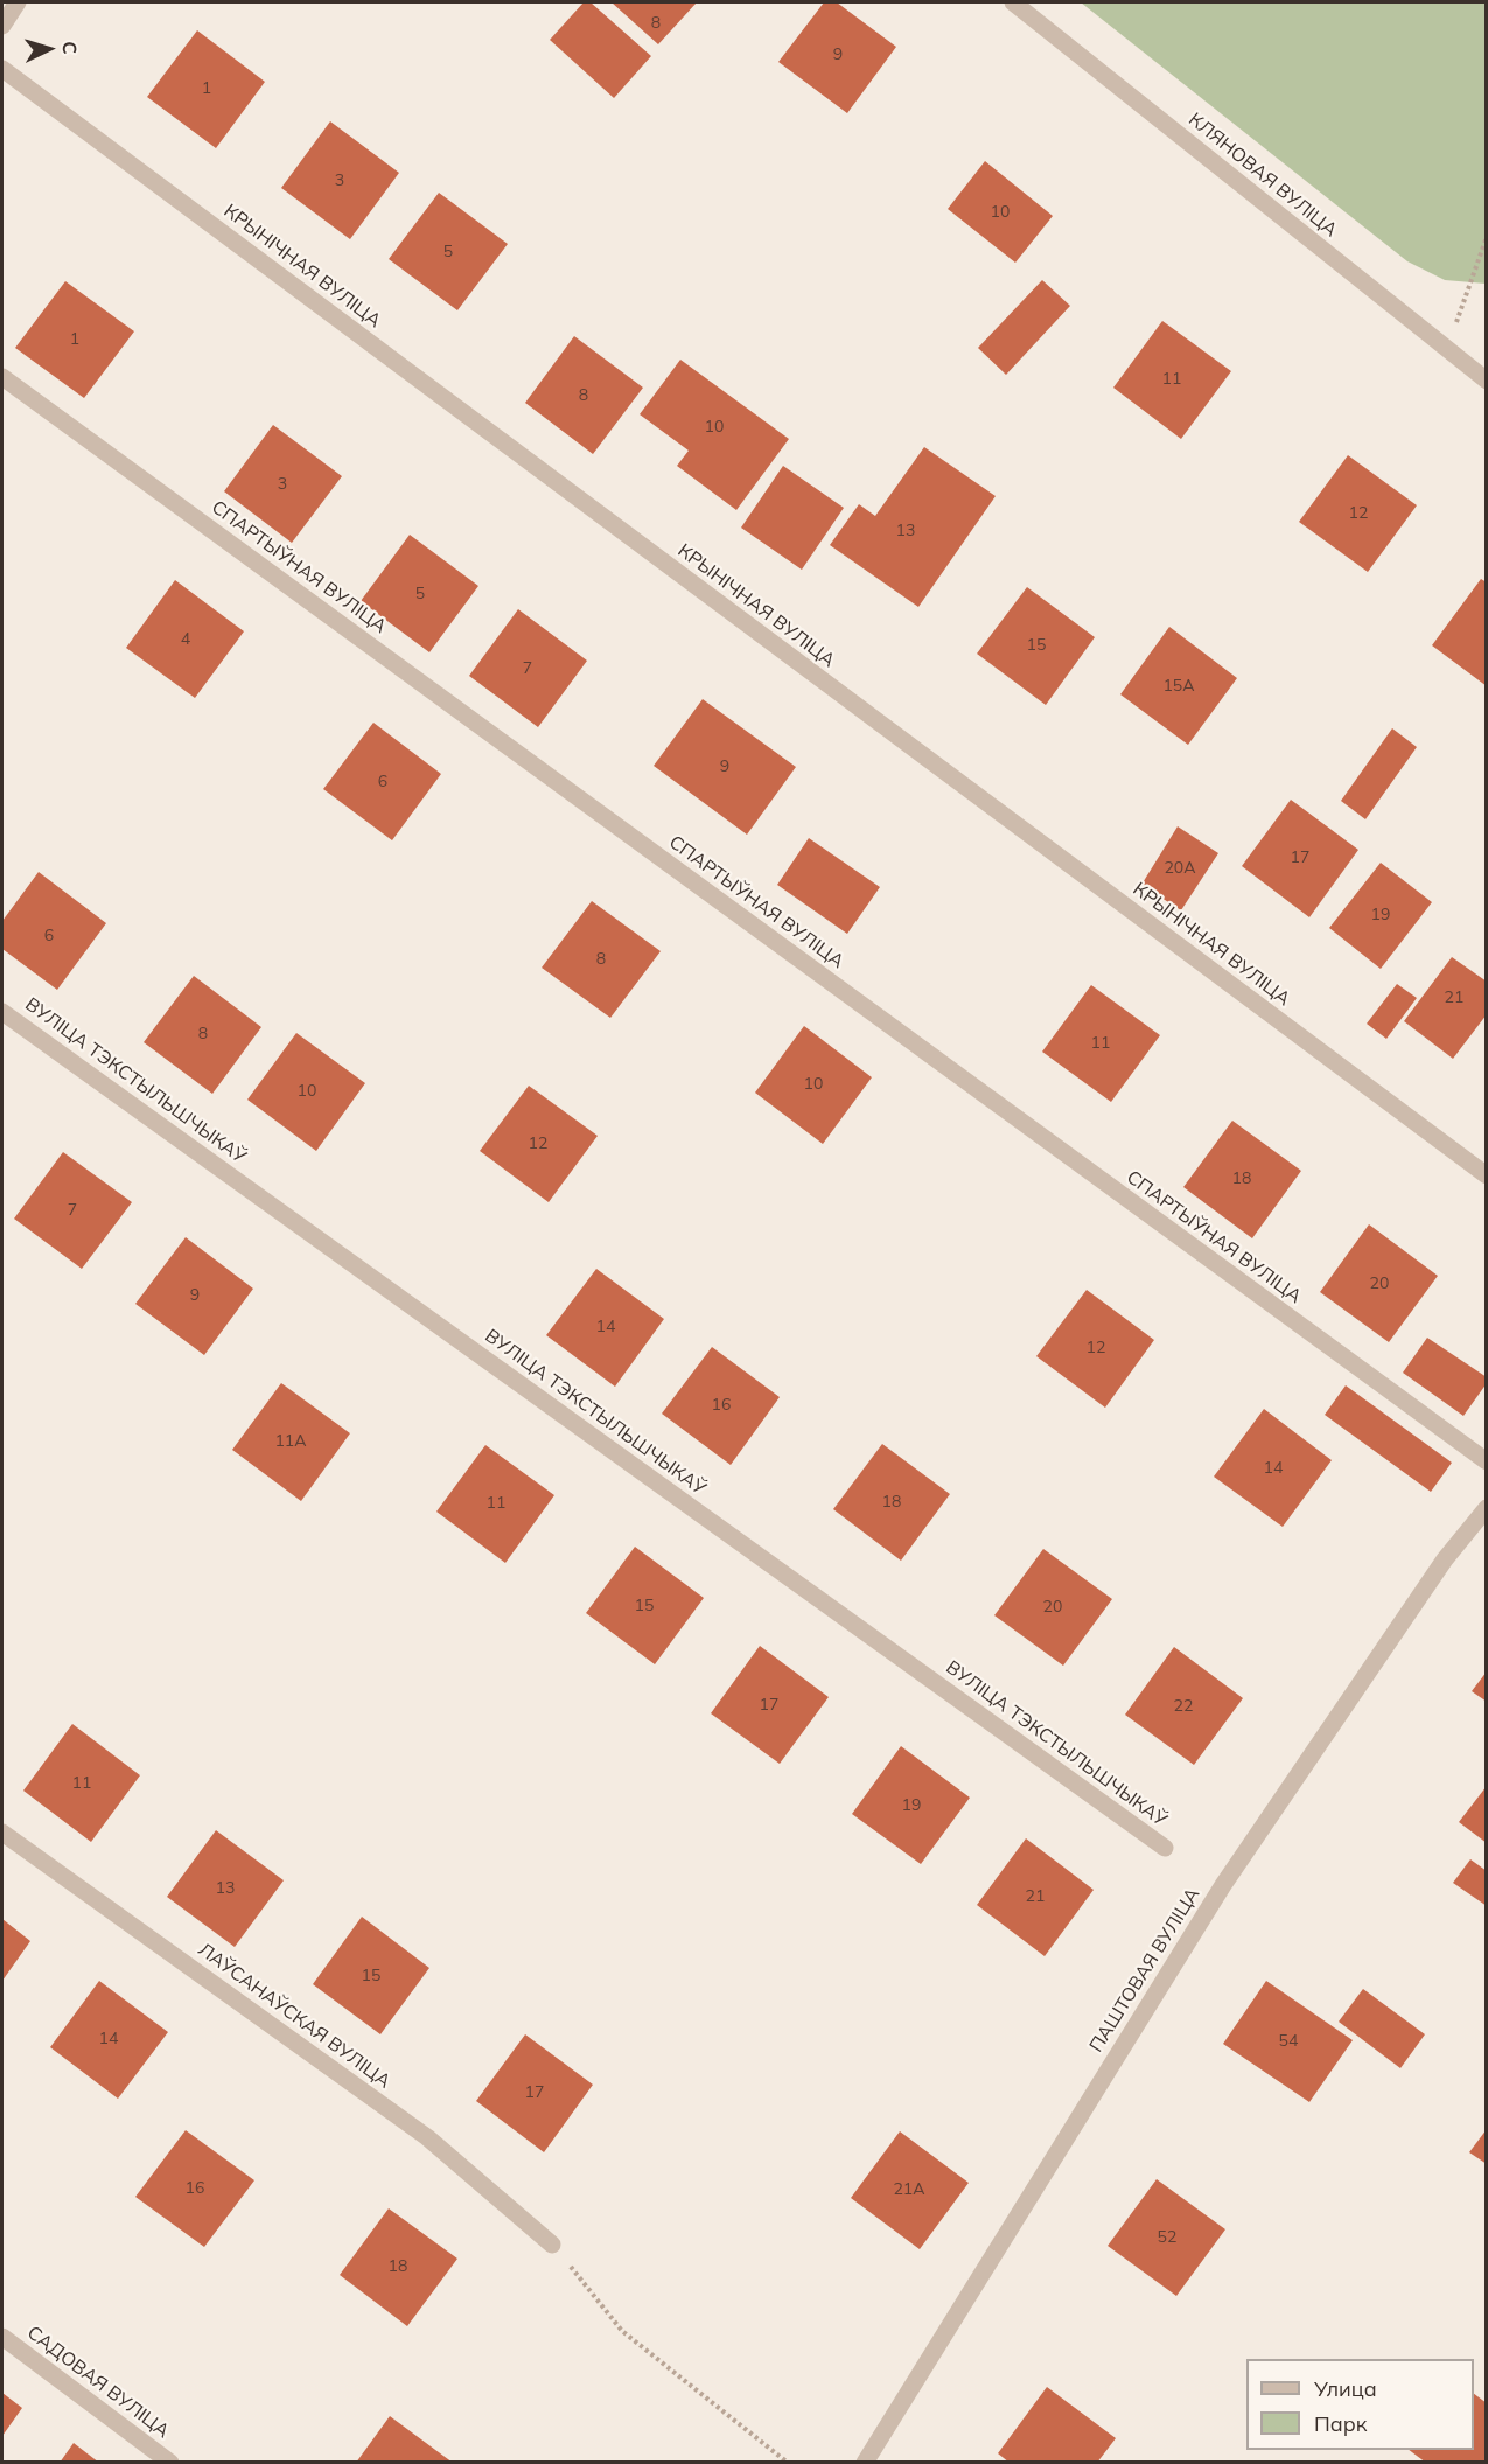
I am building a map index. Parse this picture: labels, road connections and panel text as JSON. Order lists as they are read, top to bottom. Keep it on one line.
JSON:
{"streets":{"street":["КЛЯНОВАЯ ВУЛІЦА","КРЫНІЧНАЯ ВУЛІЦА","СПАРТЫЎНАЯ ВУЛІЦА","ВУЛІЦА ТЭКСТЫЛЬШЧЫКАЎ","ПАШТОВАЯ ВУЛІЦА","ЛАЎСАНАЎСКАЯ ВУЛІЦА","САДОВАЯ ВУЛІЦА"]},"house_numbers":["8","9","1","3","10","5","1","11","8","10","3","12","13","5","4","15","7","15А","9","6","17","20А","19","6","8","21","8","11","10","10","12","18","7","20","9","14","12","16","11А","14","18","11","15","20","17","22","11","19","13","21","15","14","54","17","16","21А","52","18"],"legend":["Улица","Парк"],"north":"right"}
